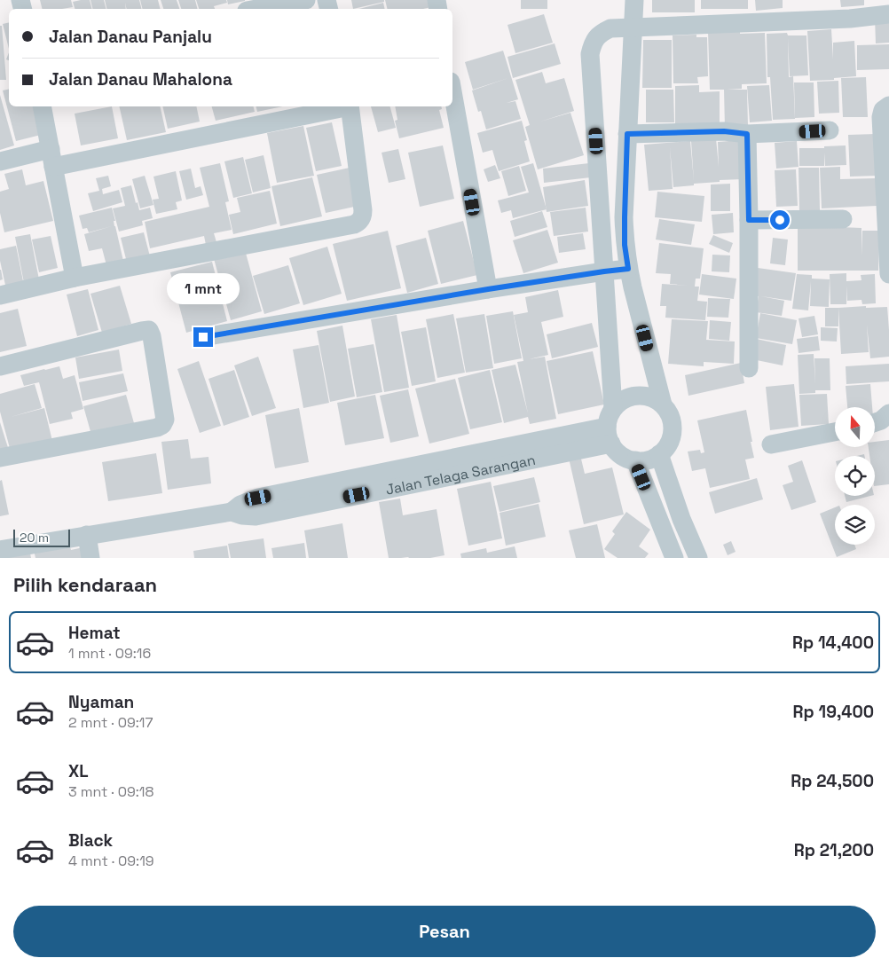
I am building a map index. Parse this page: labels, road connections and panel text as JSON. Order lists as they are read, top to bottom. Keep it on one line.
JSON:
{"streets":{"street":["Jalan Telaga Sarangan"]},"scale_bar":"20 m","north":"top","page":{"banner":["Jalan Danau Panjalu","Jalan Danau Mahalona"],"bubble":"1 mnt","scale":"20 m","heading":"Pilih kendaraan","list":[{"name":"Hemat","note":"1 mnt · 09:16","value":"Rp 14,400"},{"name":"Nyaman","note":"2 mnt · 09:17","value":"Rp 19,400"},{"name":"XL","note":"3 mnt · 09:18","value":"Rp 24,500"},{"name":"Black","note":"4 mnt · 09:19","value":"Rp 21,200"}],"buttons":"Pesan"}}
